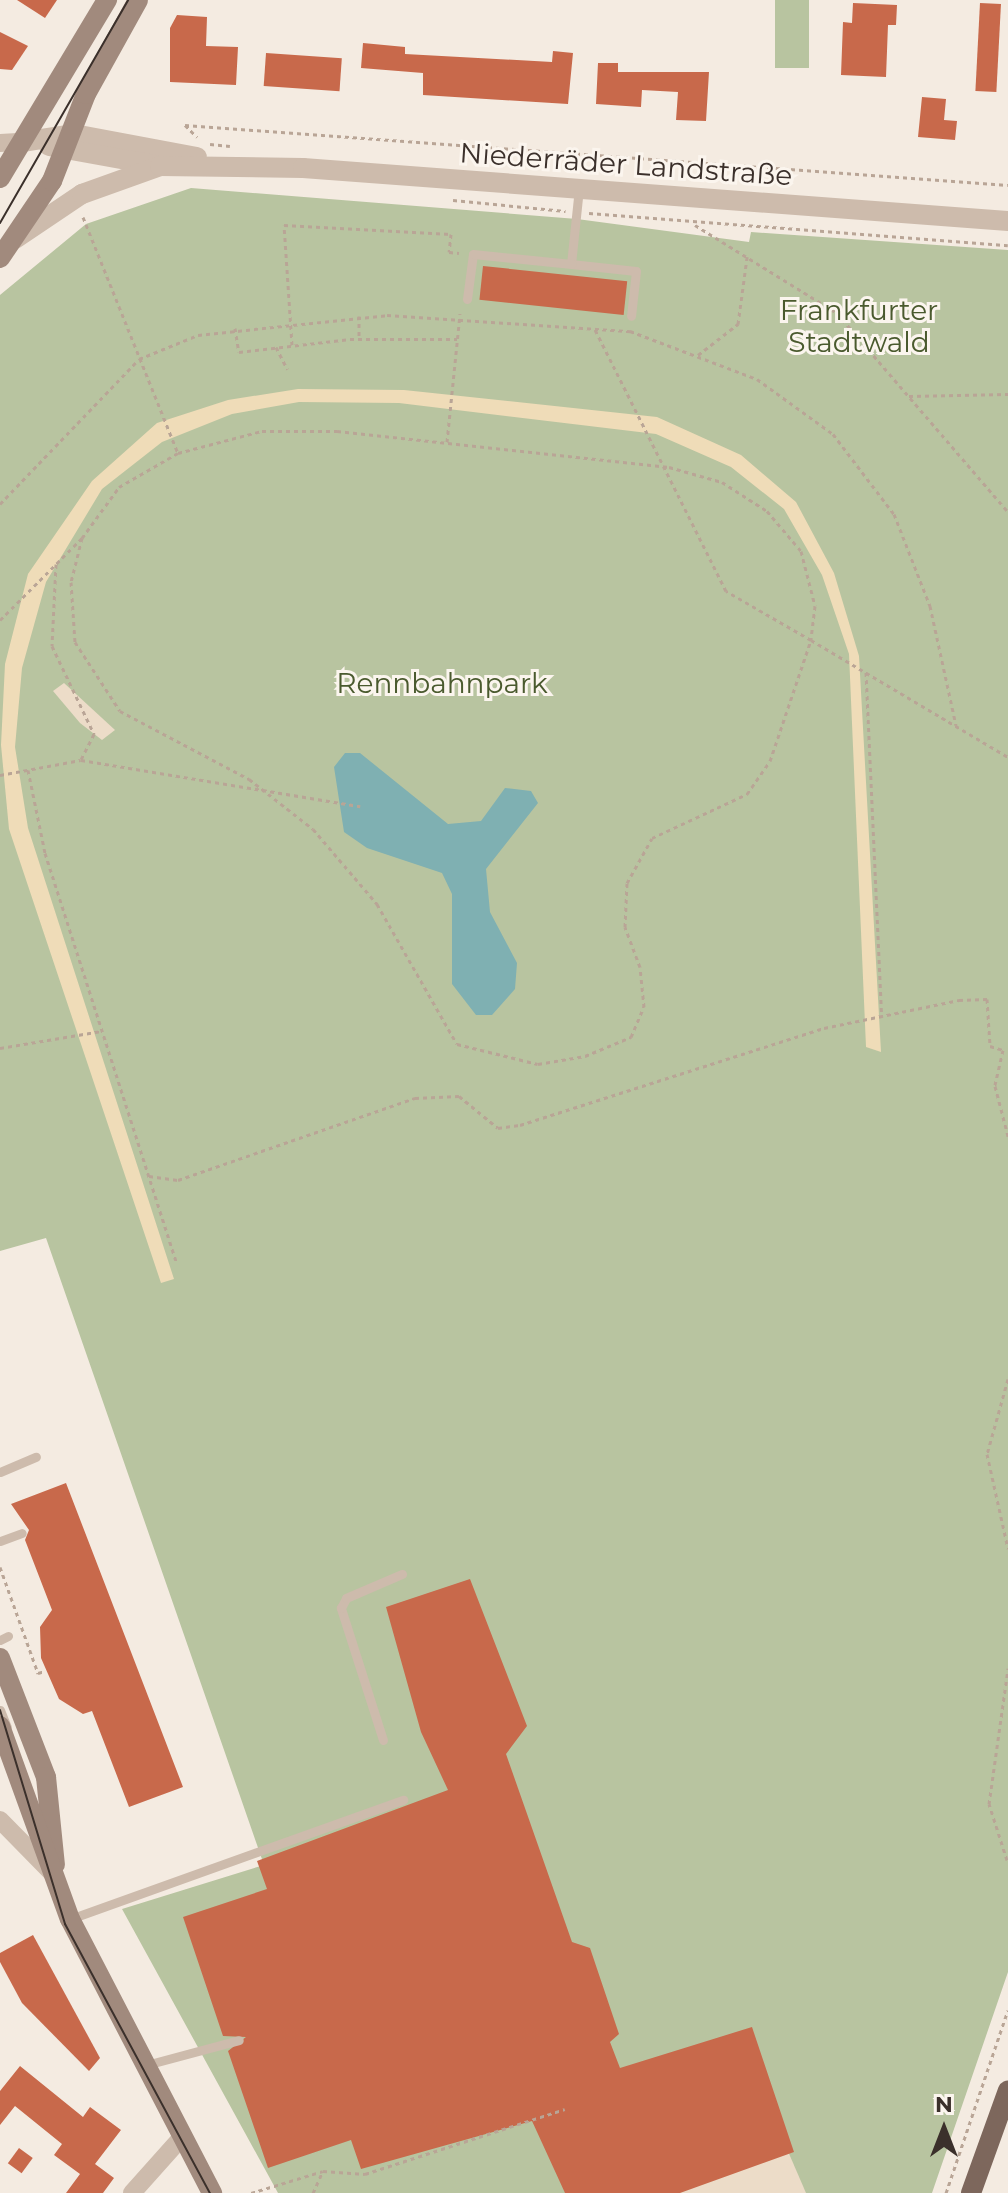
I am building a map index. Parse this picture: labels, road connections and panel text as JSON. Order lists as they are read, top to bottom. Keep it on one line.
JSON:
{"streets":{"street":["Niederräder Landstraße"]},"parks":["Frankfurter Stadtwald","Rennbahnpark"],"north":"top"}
